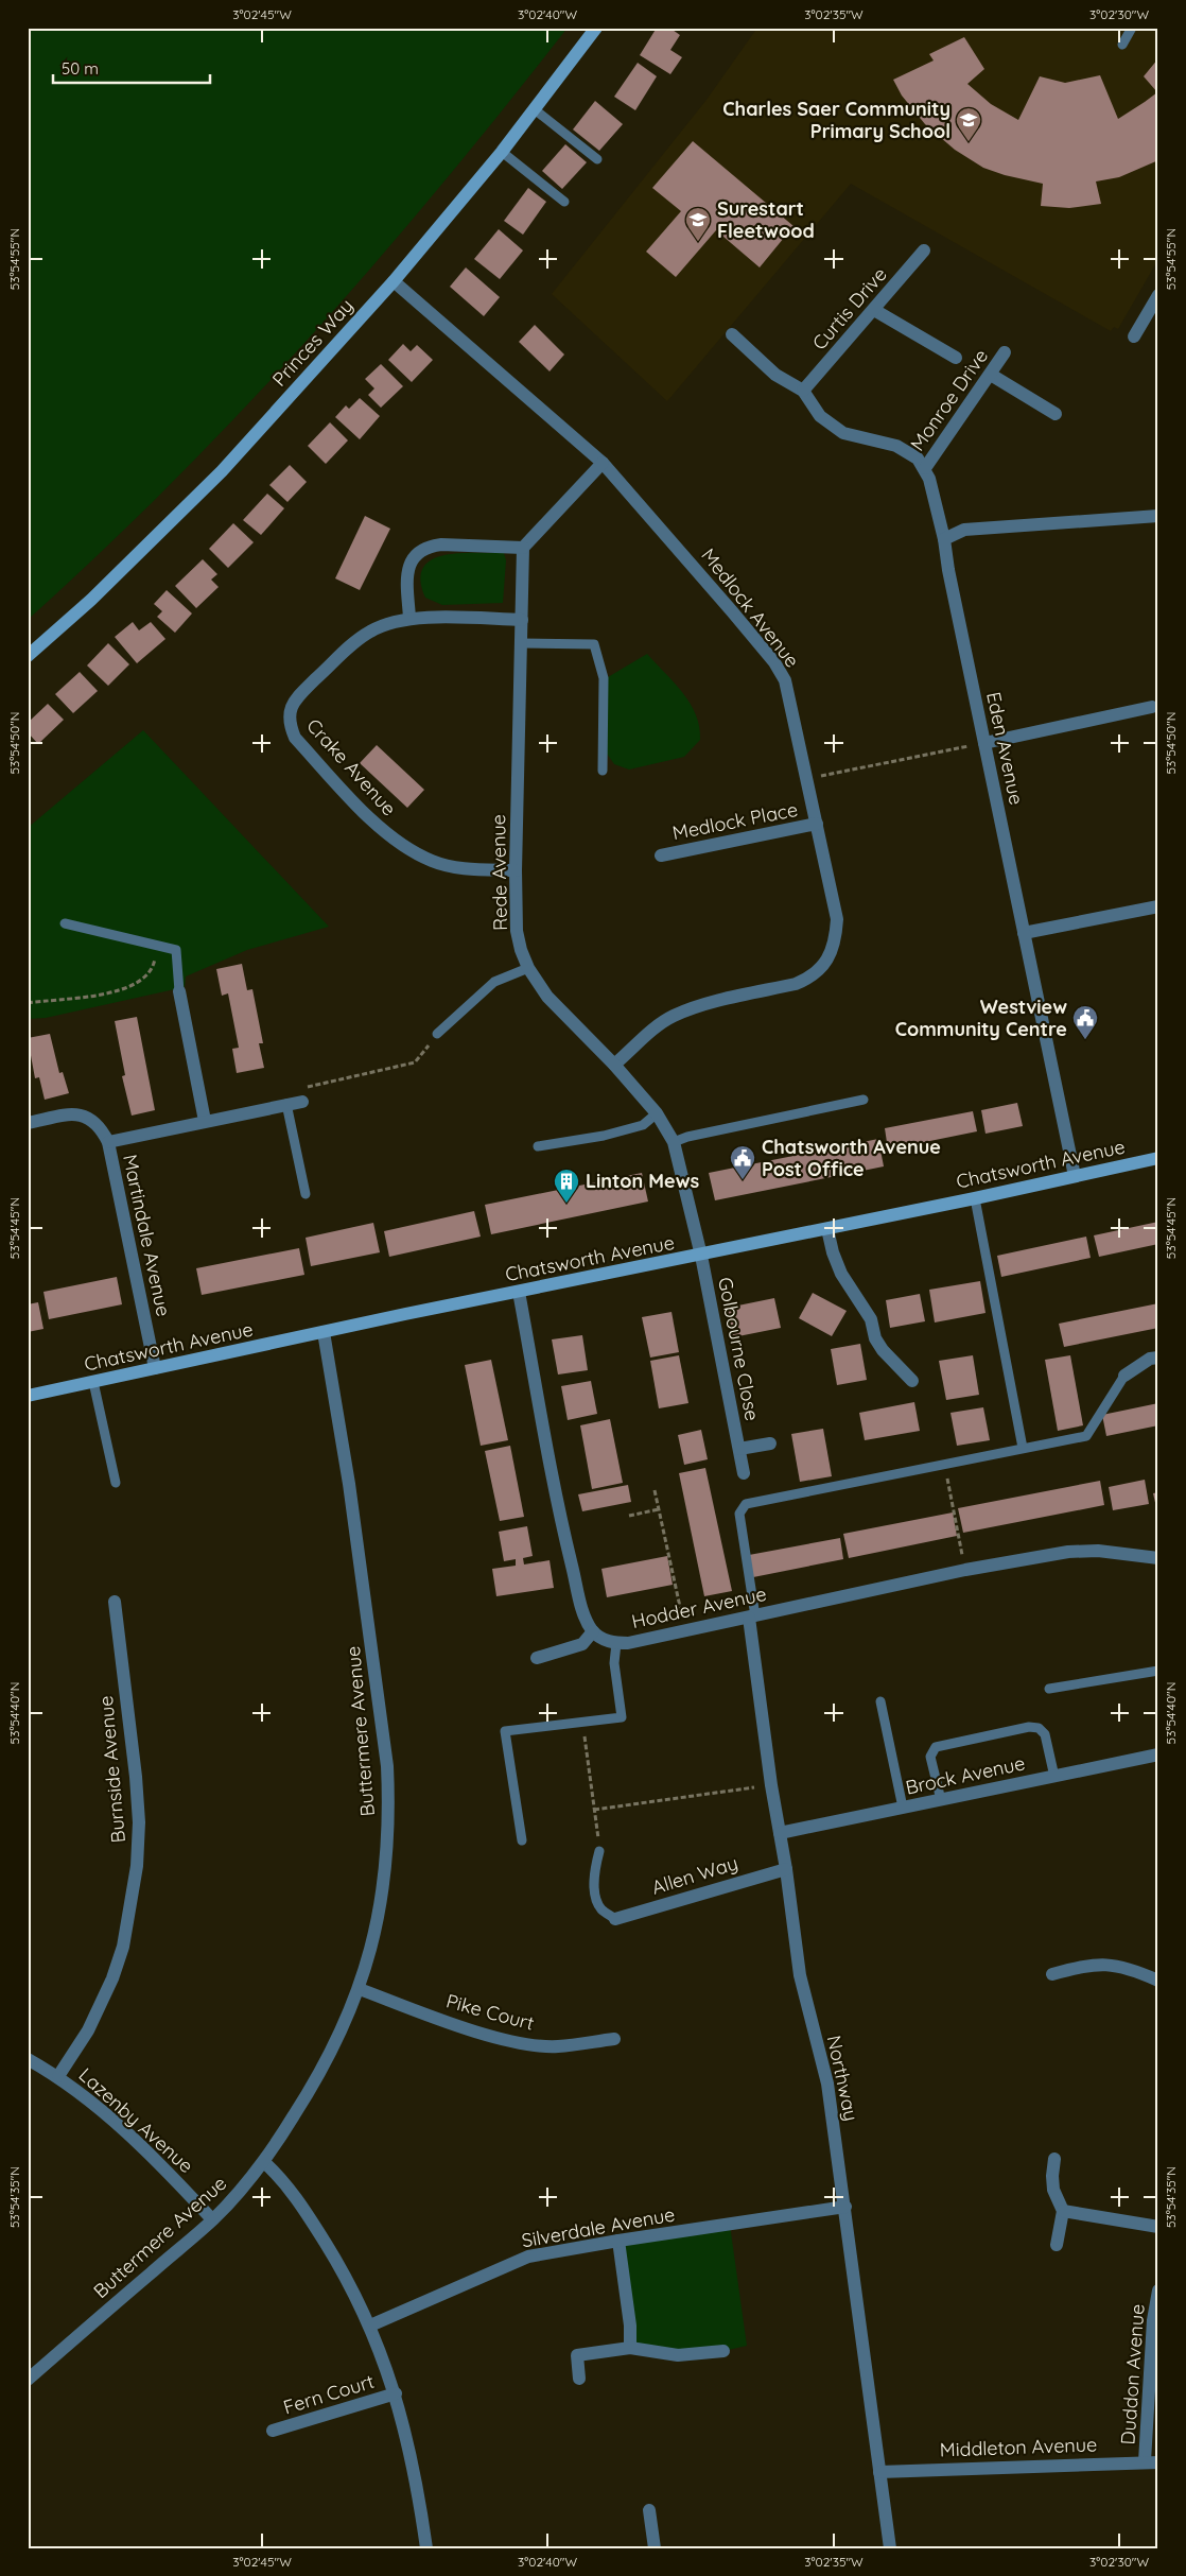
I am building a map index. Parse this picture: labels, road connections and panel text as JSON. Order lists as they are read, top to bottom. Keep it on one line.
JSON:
{"streets":{"street":["Curtis Drive","Princes Way","Monroe Drive","Medlock Avenue","Eden Avenue","Crake Avenue","Medlock Place","Rede Avenue","Chatsworth Avenue","Martindale Avenue","Golbourne Close","Hodder Avenue","Buttermere Avenue","Burnside Avenue","Brock Avenue","Allen Way","Pike Court","Northway","Lazenby Avenue","Silverdale Avenue","Duddon Avenue","Fern Court","Middleton Avenue"]},"crossings":[["Princes Way","Medlock Avenue"],["Monroe Drive","Eden Avenue"],["Medlock Avenue","Medlock Place"],["Medlock Avenue","Rede Avenue"],["Eden Avenue","Chatsworth Avenue"],["Crake Avenue","Rede Avenue"],["Rede Avenue","Chatsworth Avenue"],["Rede Avenue","Golbourne Close"],["Chatsworth Avenue","Martindale Avenue"],["Chatsworth Avenue","Golbourne Close"],["Chatsworth Avenue","Buttermere Avenue"],["Hodder Avenue","Northway"],["Buttermere Avenue","Pike Court"],["Buttermere Avenue","Lazenby Avenue"],["Burnside Avenue","Lazenby Avenue"],["Brock Avenue","Northway"],["Allen Way","Northway"],["Northway","Silverdale Avenue"],["Northway","Middleton Avenue"],["Duddon Avenue","Middleton Avenue"]],"places":{"school or university":["Charles Saer Community Primary School","Surestart Fleetwood"],"public building":["Westview Community Centre","Chatsworth Avenue Post Office"],"building":["Linton Mews"]},"scale_bar":"50 m","coordinates":["3°02'45\"W","3°02'40\"W","3°02'35\"W","3°02'30\"W","53°54'55\"N","53°54'50\"N","53°54'45\"N","53°54'40\"N","53°54'35\"N"]}
